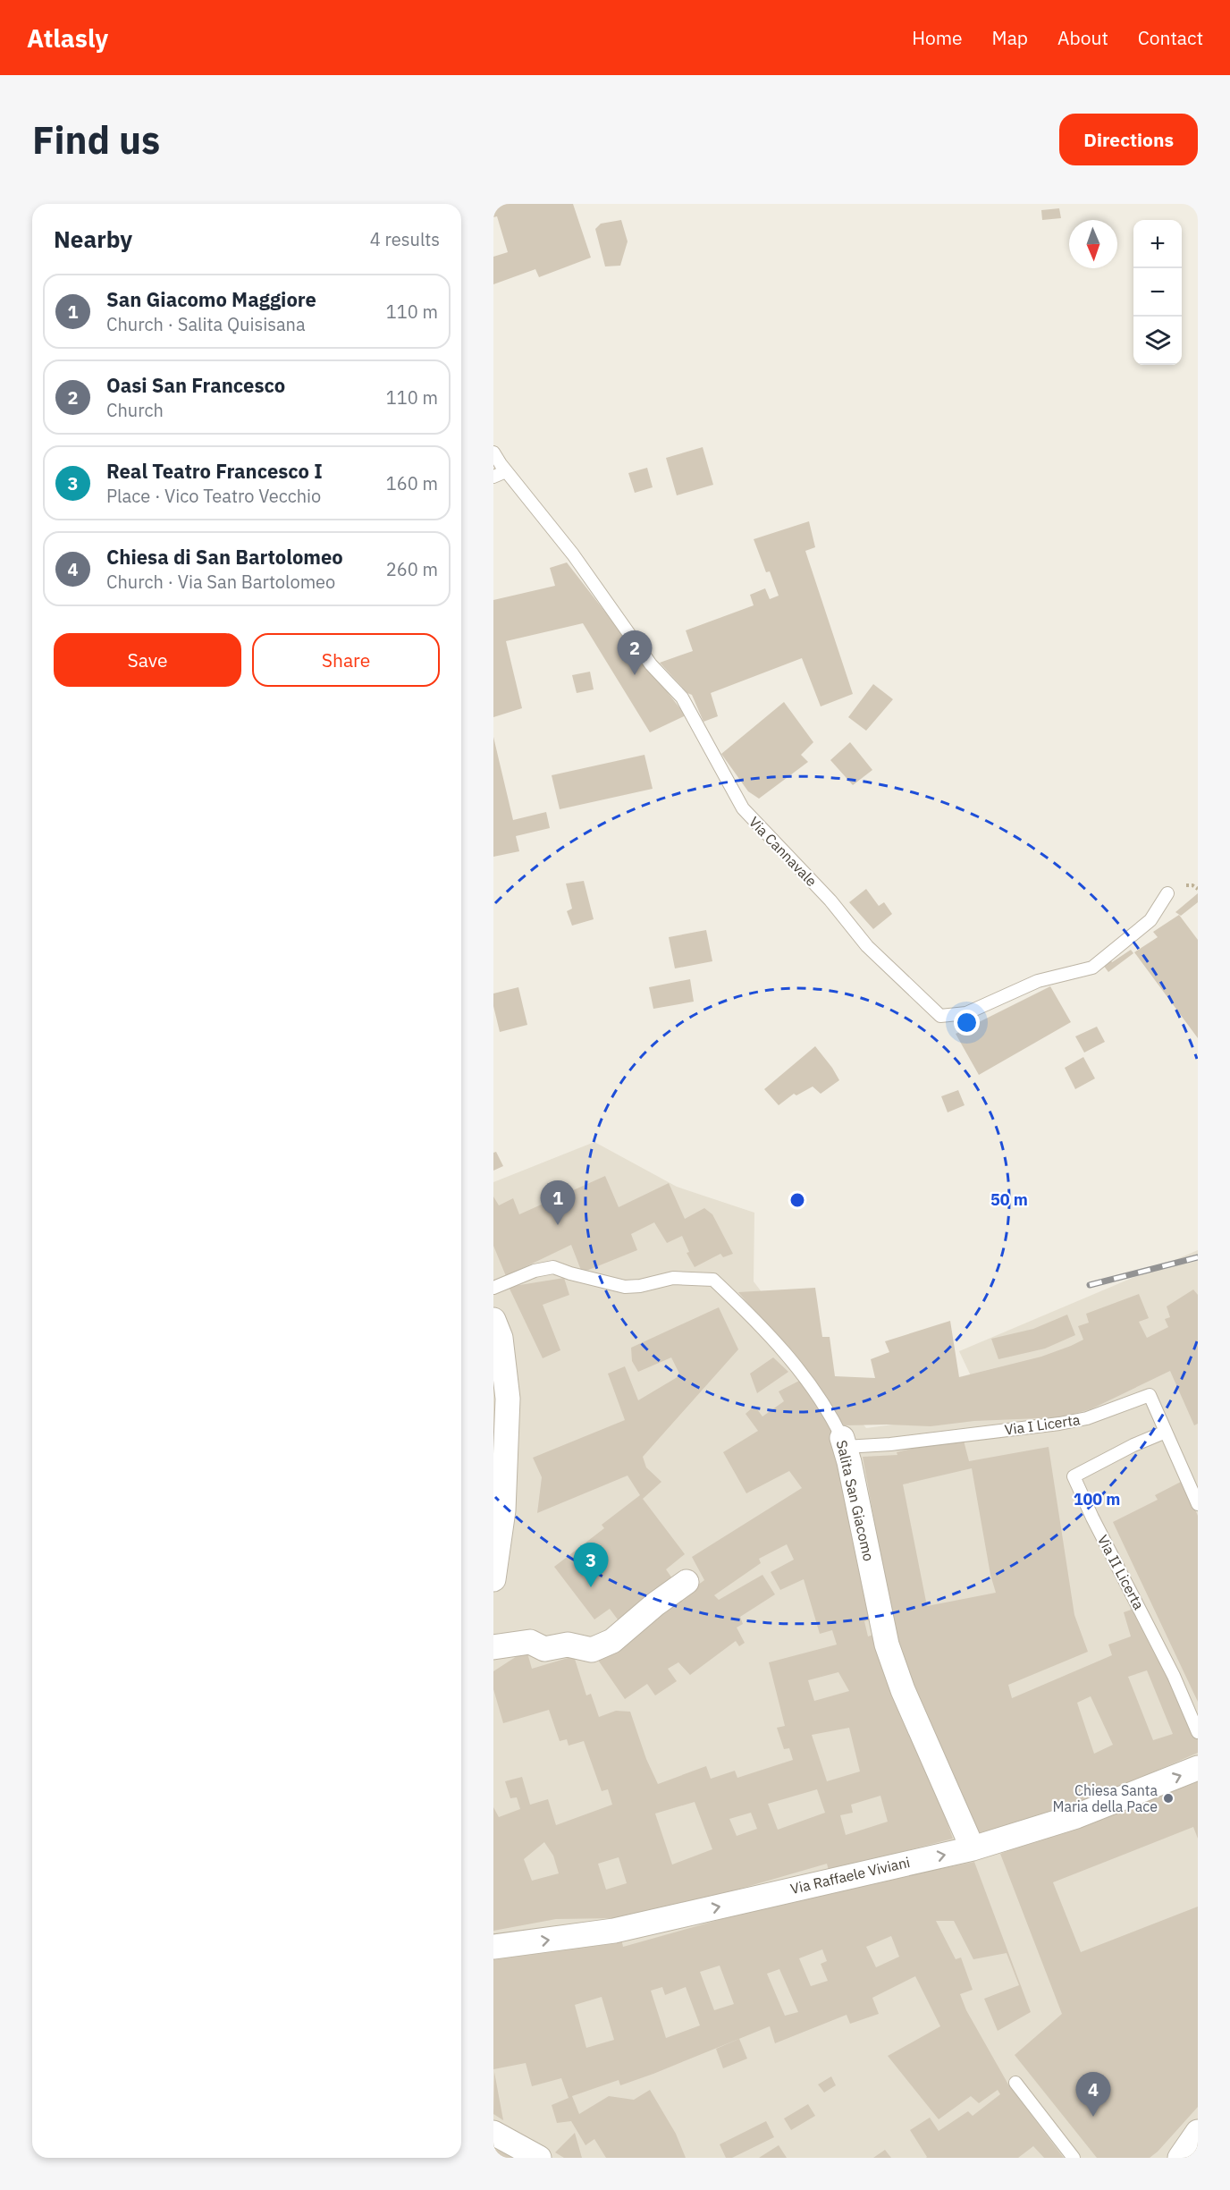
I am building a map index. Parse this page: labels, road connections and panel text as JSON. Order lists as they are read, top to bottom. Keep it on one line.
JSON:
{"streets":{"street":["Salita San Giacomo","Via Raffaele Viviani"],"lane":["Via Cannavale","Via I Licerta","Via II Licerta"]},"crossings":[["Via I Licerta","Salita San Giacomo"],["Via I Licerta","Via II Licerta"],["Salita San Giacomo","Via Raffaele Viviani"]],"one_way":["Via Raffaele Viviani"],"places":["Chiesa Santa Maria della Pace"],"north":"bottom","page":{"header":"Atlasly","nav":["Home","Map","About","Contact"],"buttons":["Directions",["Save","Share"]],"title":"Find us","heading":["Nearby","4 results"],"map_buttons":["+","−"],"list":[{"mark":"1","name":"San Giacomo Maggiore","note":"Church · Salita Quisisana","value":"110 m"},{"mark":"2","name":"Oasi San Francesco","note":"Church","value":"110 m"},{"mark":"3","name":"Real Teatro Francesco I","note":"Place · Vico Teatro Vecchio","value":"160 m"},{"mark":"4","name":"Chiesa di San Bartolomeo","note":"Church · Via San Bartolomeo","value":"260 m"}],"pins":["2","1","3","4"]},"rings":["50 m","100 m"]}
